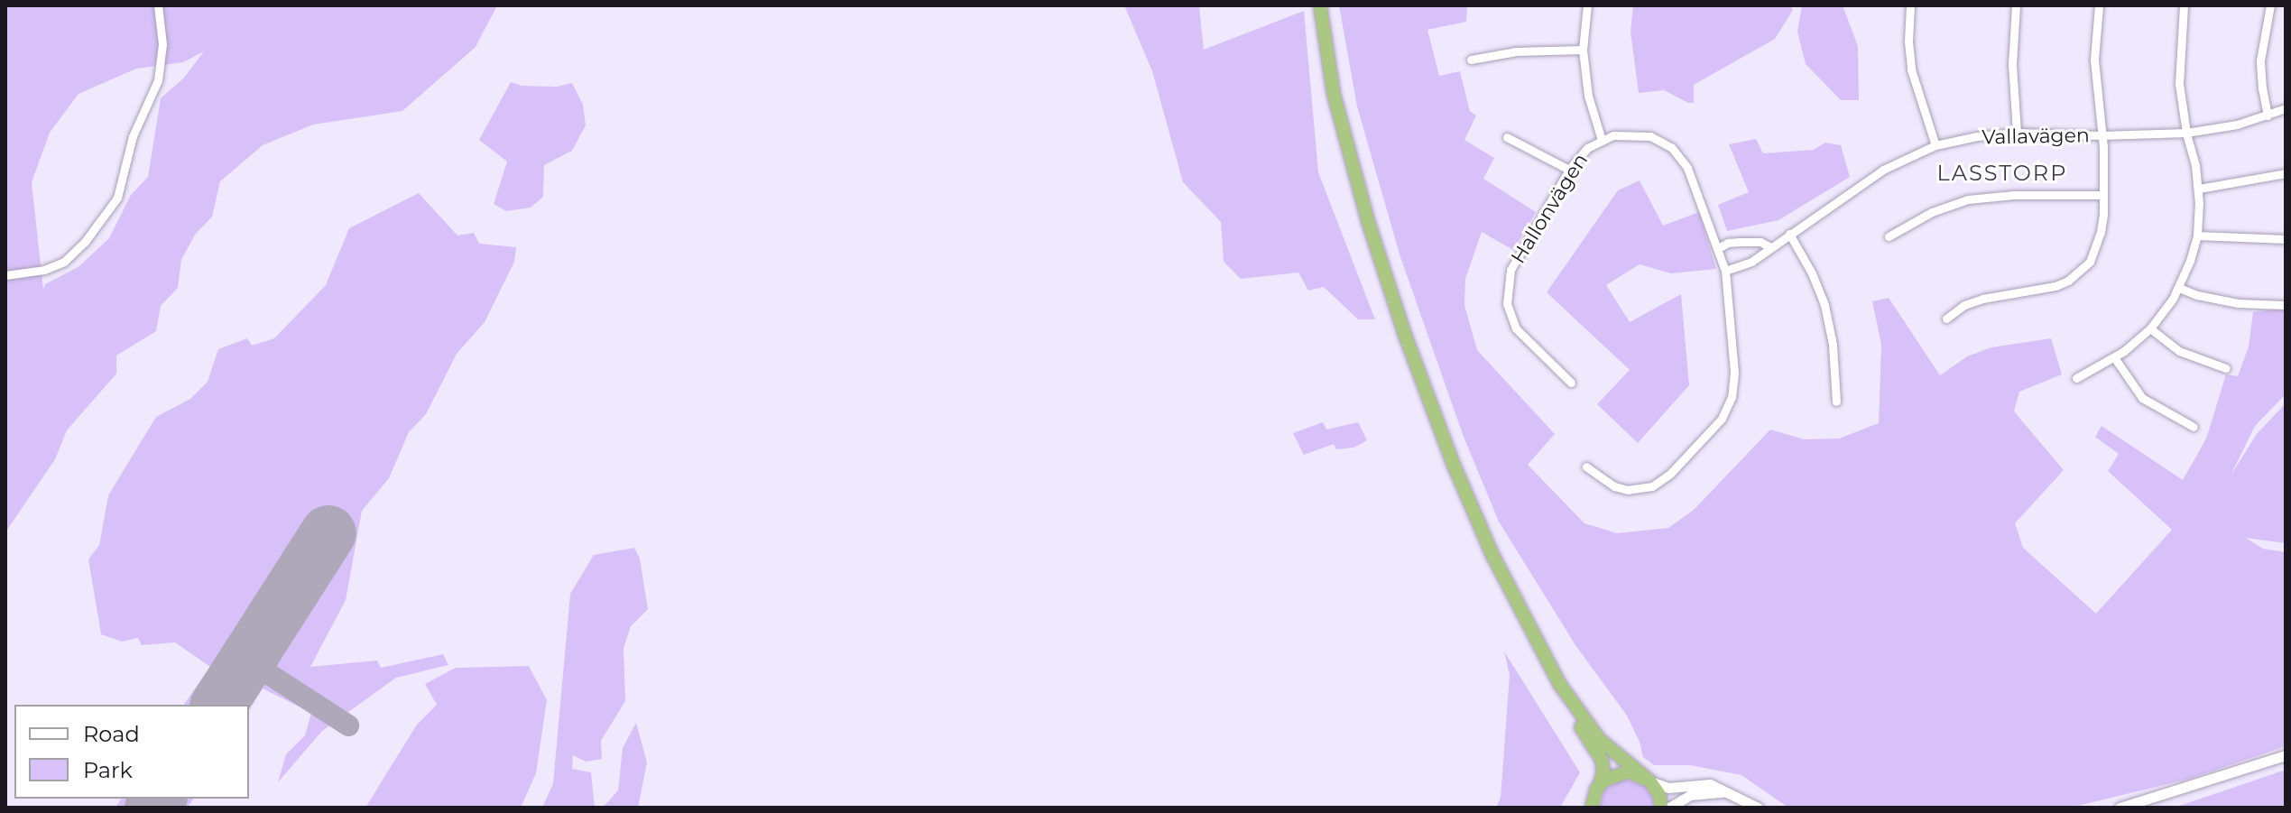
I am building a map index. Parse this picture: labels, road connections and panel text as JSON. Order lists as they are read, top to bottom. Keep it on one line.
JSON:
{"streets":{"street":["Vallavägen","Hallonvägen"]},"crossings":[["Vallavägen","Hallonvägen"]],"districts":["LASSTORP"],"legend":["Road","Park"]}
